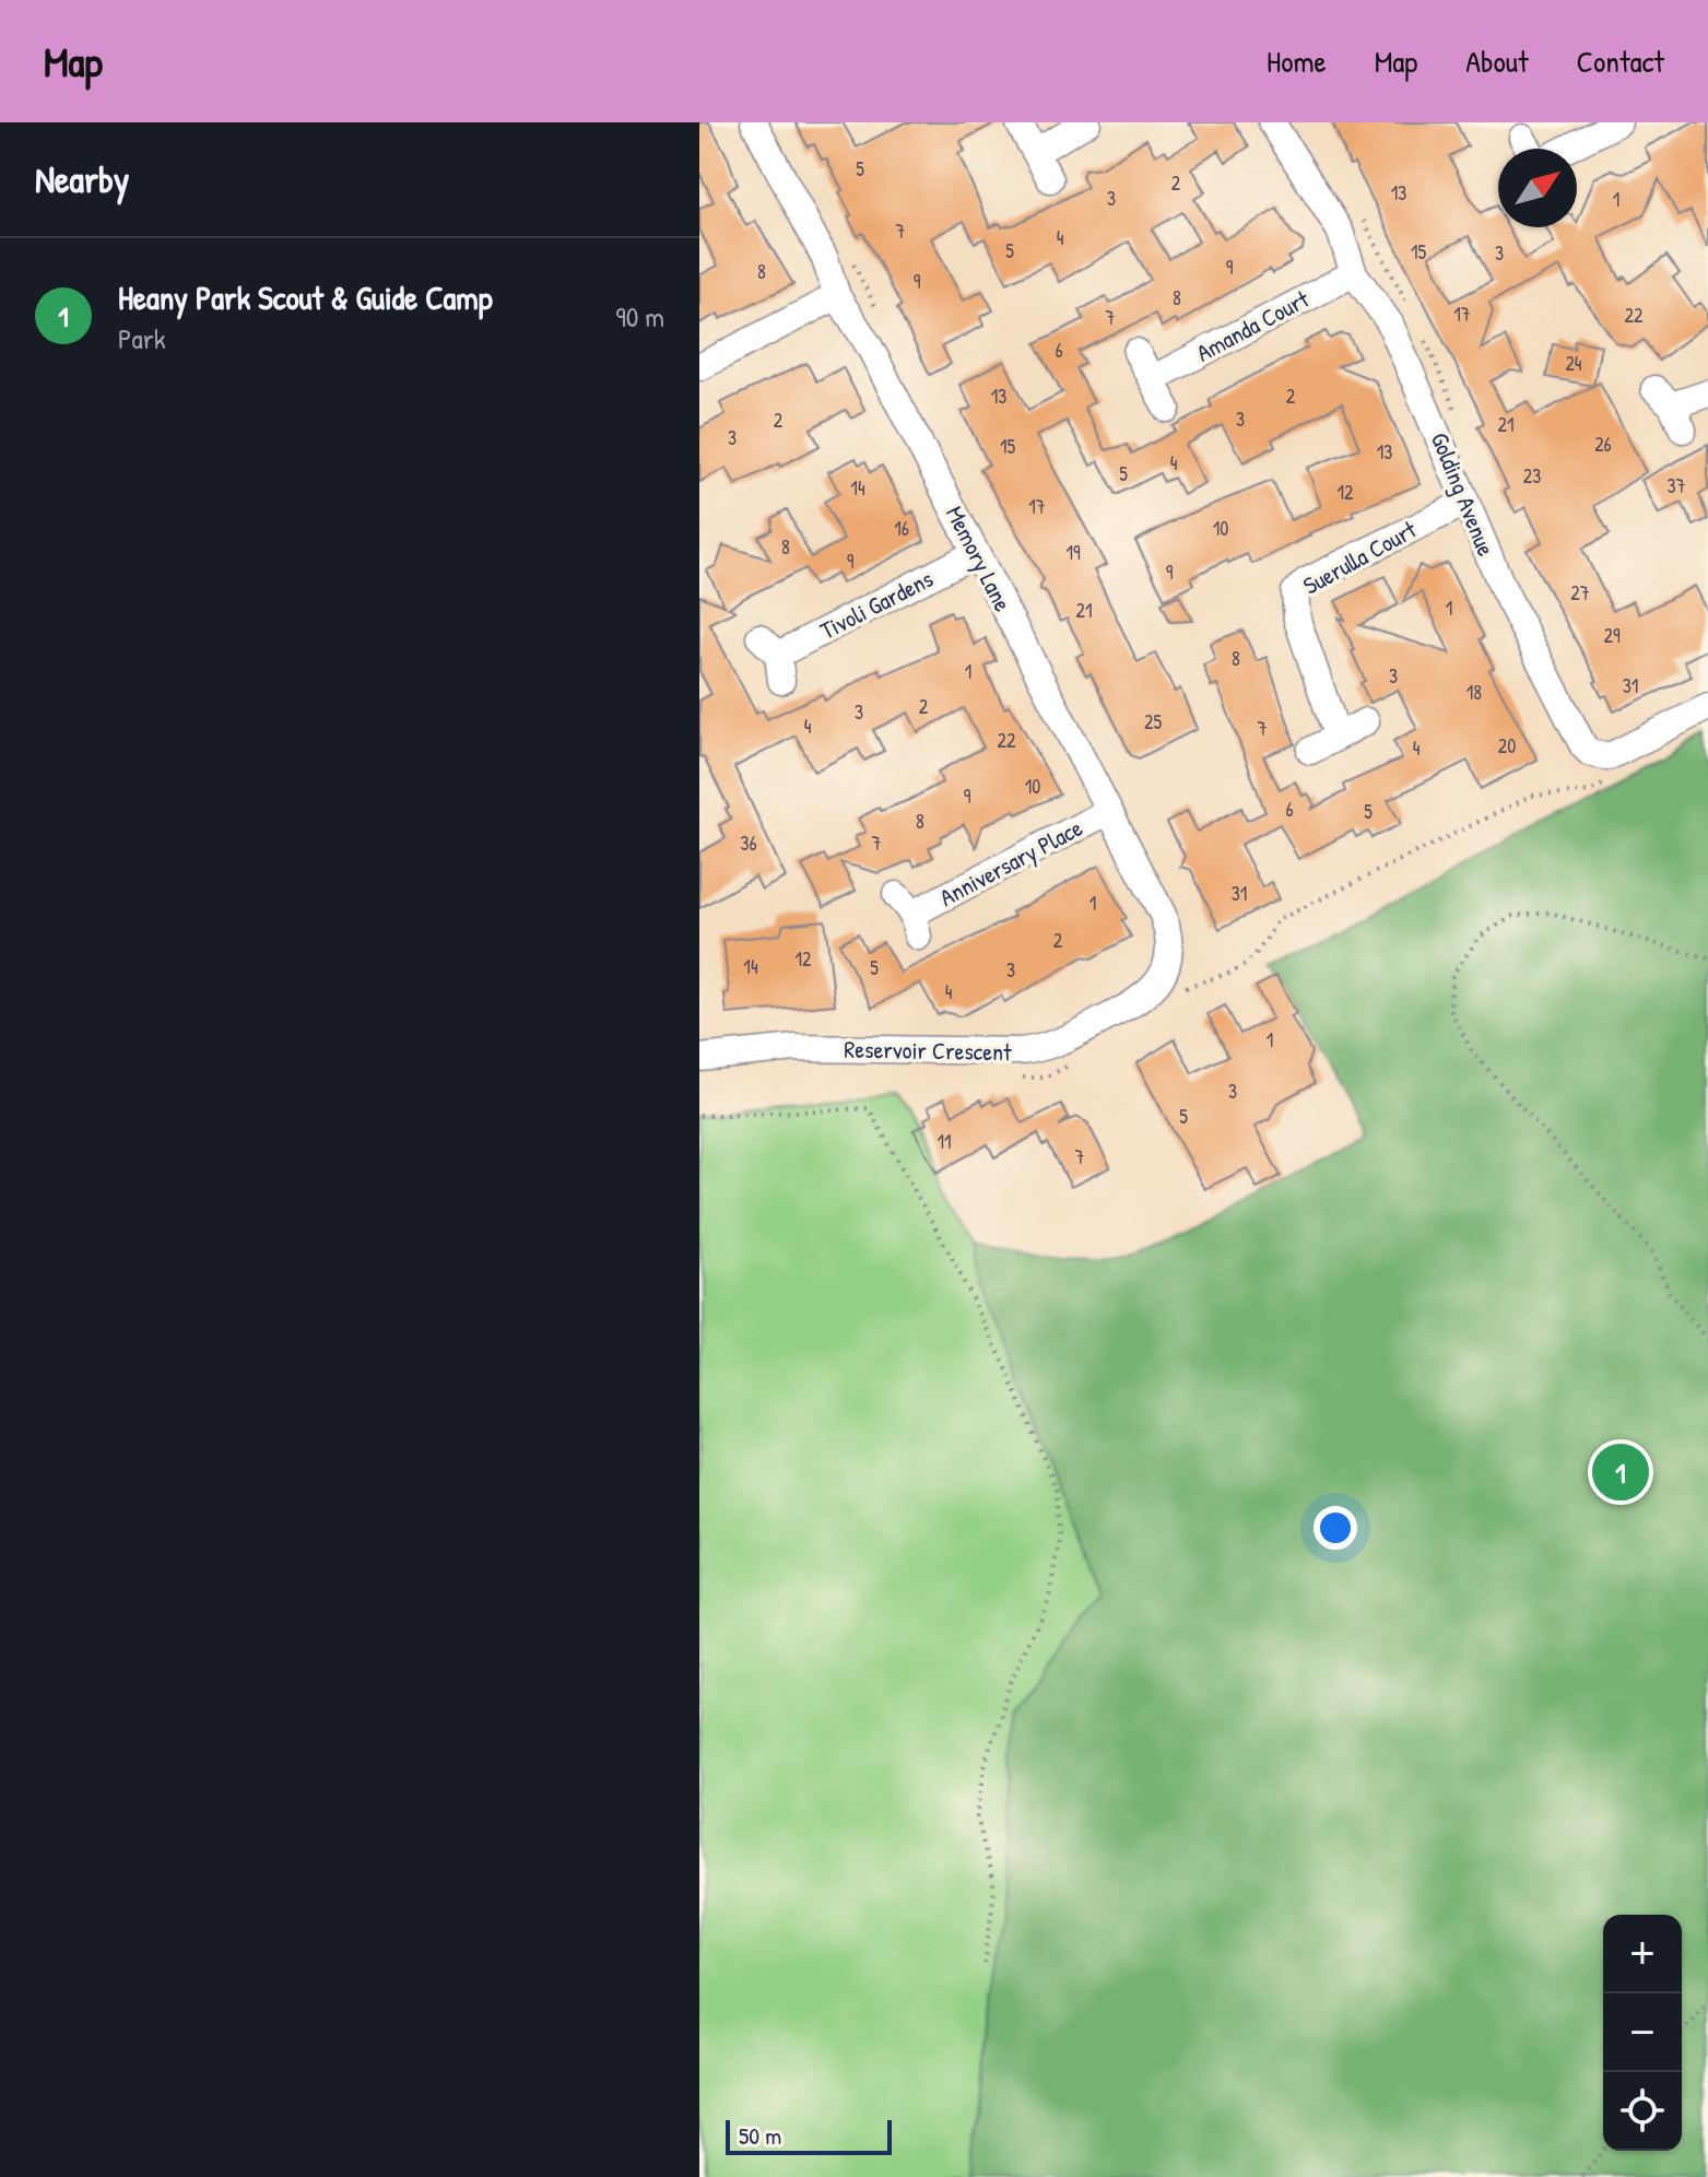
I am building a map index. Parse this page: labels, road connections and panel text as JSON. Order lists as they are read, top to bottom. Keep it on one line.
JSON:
{"streets":{"street":["Amanda Court","Golding Avenue","Suerulla Court","Memory Lane","Tivoli Gardens","Anniversary Place","Reservoir Crescent"]},"crossings":[["Amanda Court","Golding Avenue"],["Golding Avenue","Suerulla Court"],["Memory Lane","Tivoli Gardens"],["Memory Lane","Anniversary Place"],["Memory Lane","Reservoir Crescent"]],"house_numbers":["5","2","13","3","1","7","4","5","15","3","9","8","9","8","17","22","7","6","24","13","2","3","2","21","3","26","15","13","4","5","23","37","14","12","17","16","10","8","19","9","9","27","1","21","29","8","1","3","31","18","2","3","25","4","7","22","20","4","10","9","6","5","8","36","7","31","1","2","12","14","5","3","4","1","3","5","11","7"],"scale_bar":"50 m","north":"top right","page":{"header":"Map","nav":["Home","Map","About","Contact"],"heading":"Nearby","list":[{"mark":"1","name":"Heany Park Scout & Guide Camp","note":"Park","value":"90 m"}],"pins":"1","map_buttons":["+","−"],"scale":"50 m"}}
